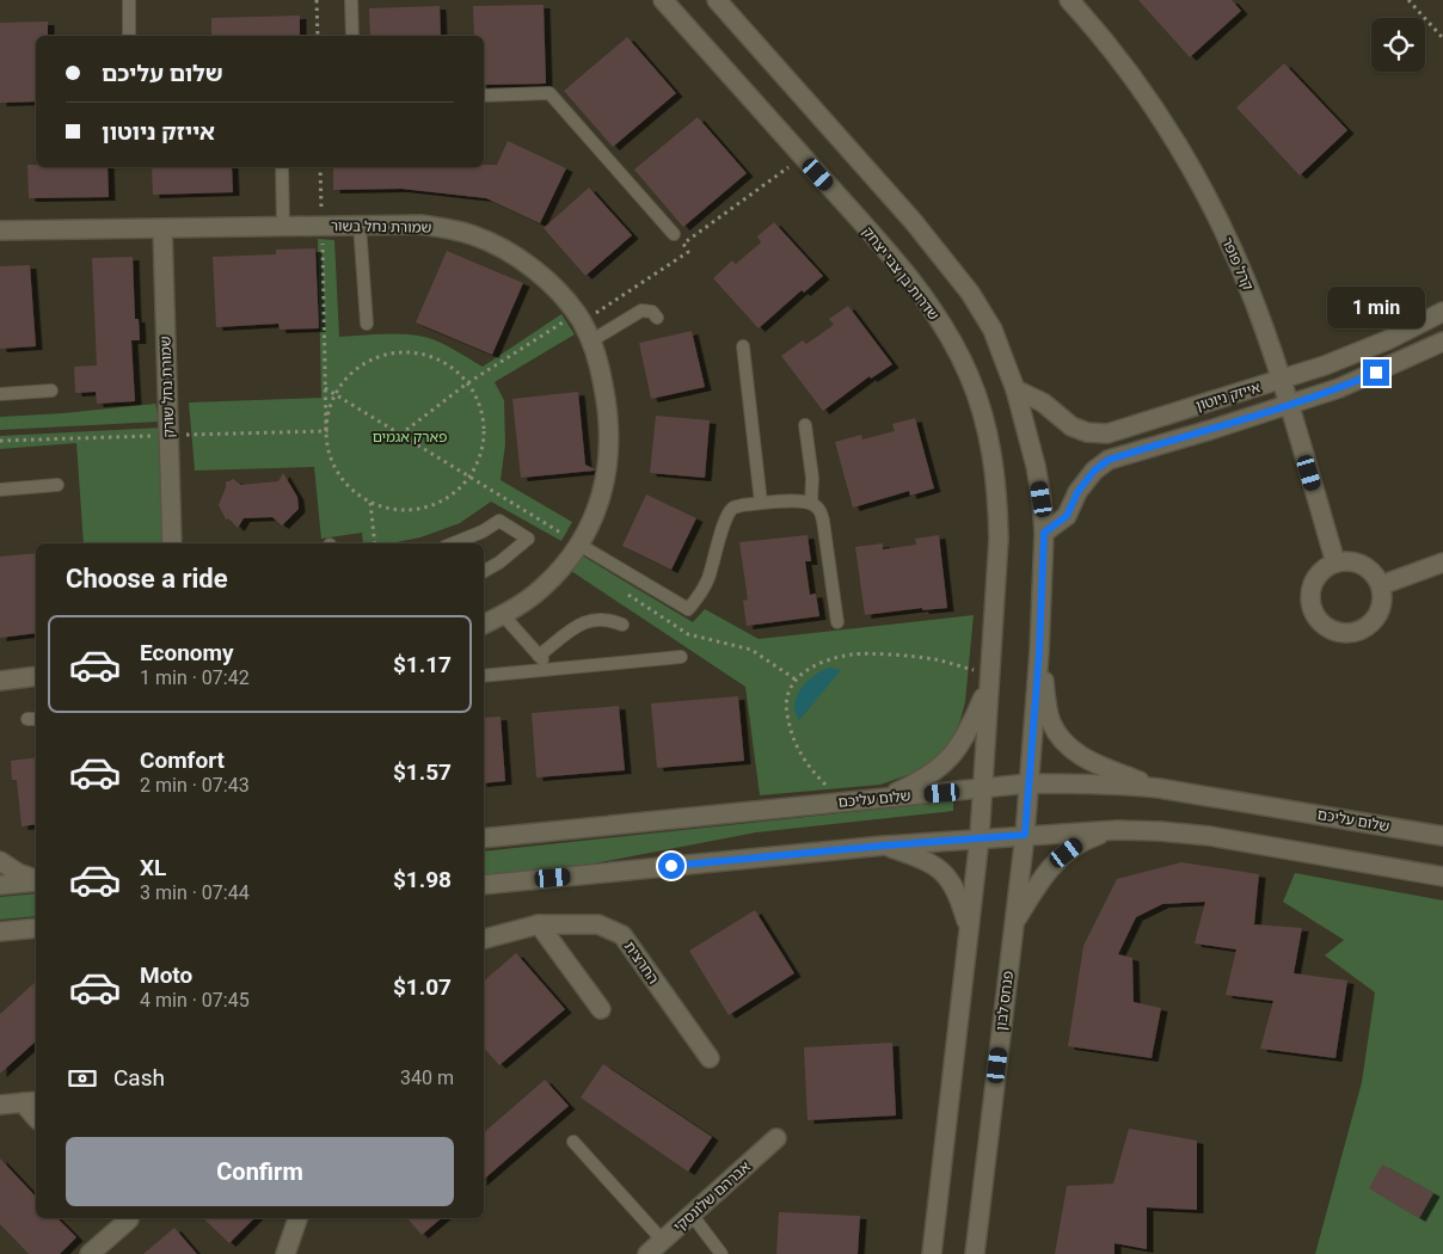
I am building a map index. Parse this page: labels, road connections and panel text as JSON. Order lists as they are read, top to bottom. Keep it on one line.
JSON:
{"streets":{"main road":["שמורת נחל בשור","קרל פופר","שדרות בן צבי יצחק","שמורת נחל שורק","אייזק ניוטון","שלום עליכם","החרצית","פנחס לבון","אברהם שלונסקי"]},"crossings":[["שמורת נחל בשור","שמורת נחל שורק"],["קרל פופר","אייזק ניוטון"],["שדרות בן צבי יצחק","שלום עליכם"],["שלום עליכם","פנחס לבון"]],"parks":["פארק אגמים"],"page":{"banner":["שלום עליכם","אייזק ניוטון"],"bubble":"1 min","heading":"Choose a ride","list":[{"name":"Economy","note":"1 min · 07:42","value":"$1.17"},{"name":"Comfort","note":"2 min · 07:43","value":"$1.57"},{"name":"XL","note":"3 min · 07:44","value":"$1.98"},{"name":"Moto","note":"4 min · 07:45","value":"$1.07"}],"pay":["Cash","340 m"],"buttons":"Confirm"}}
